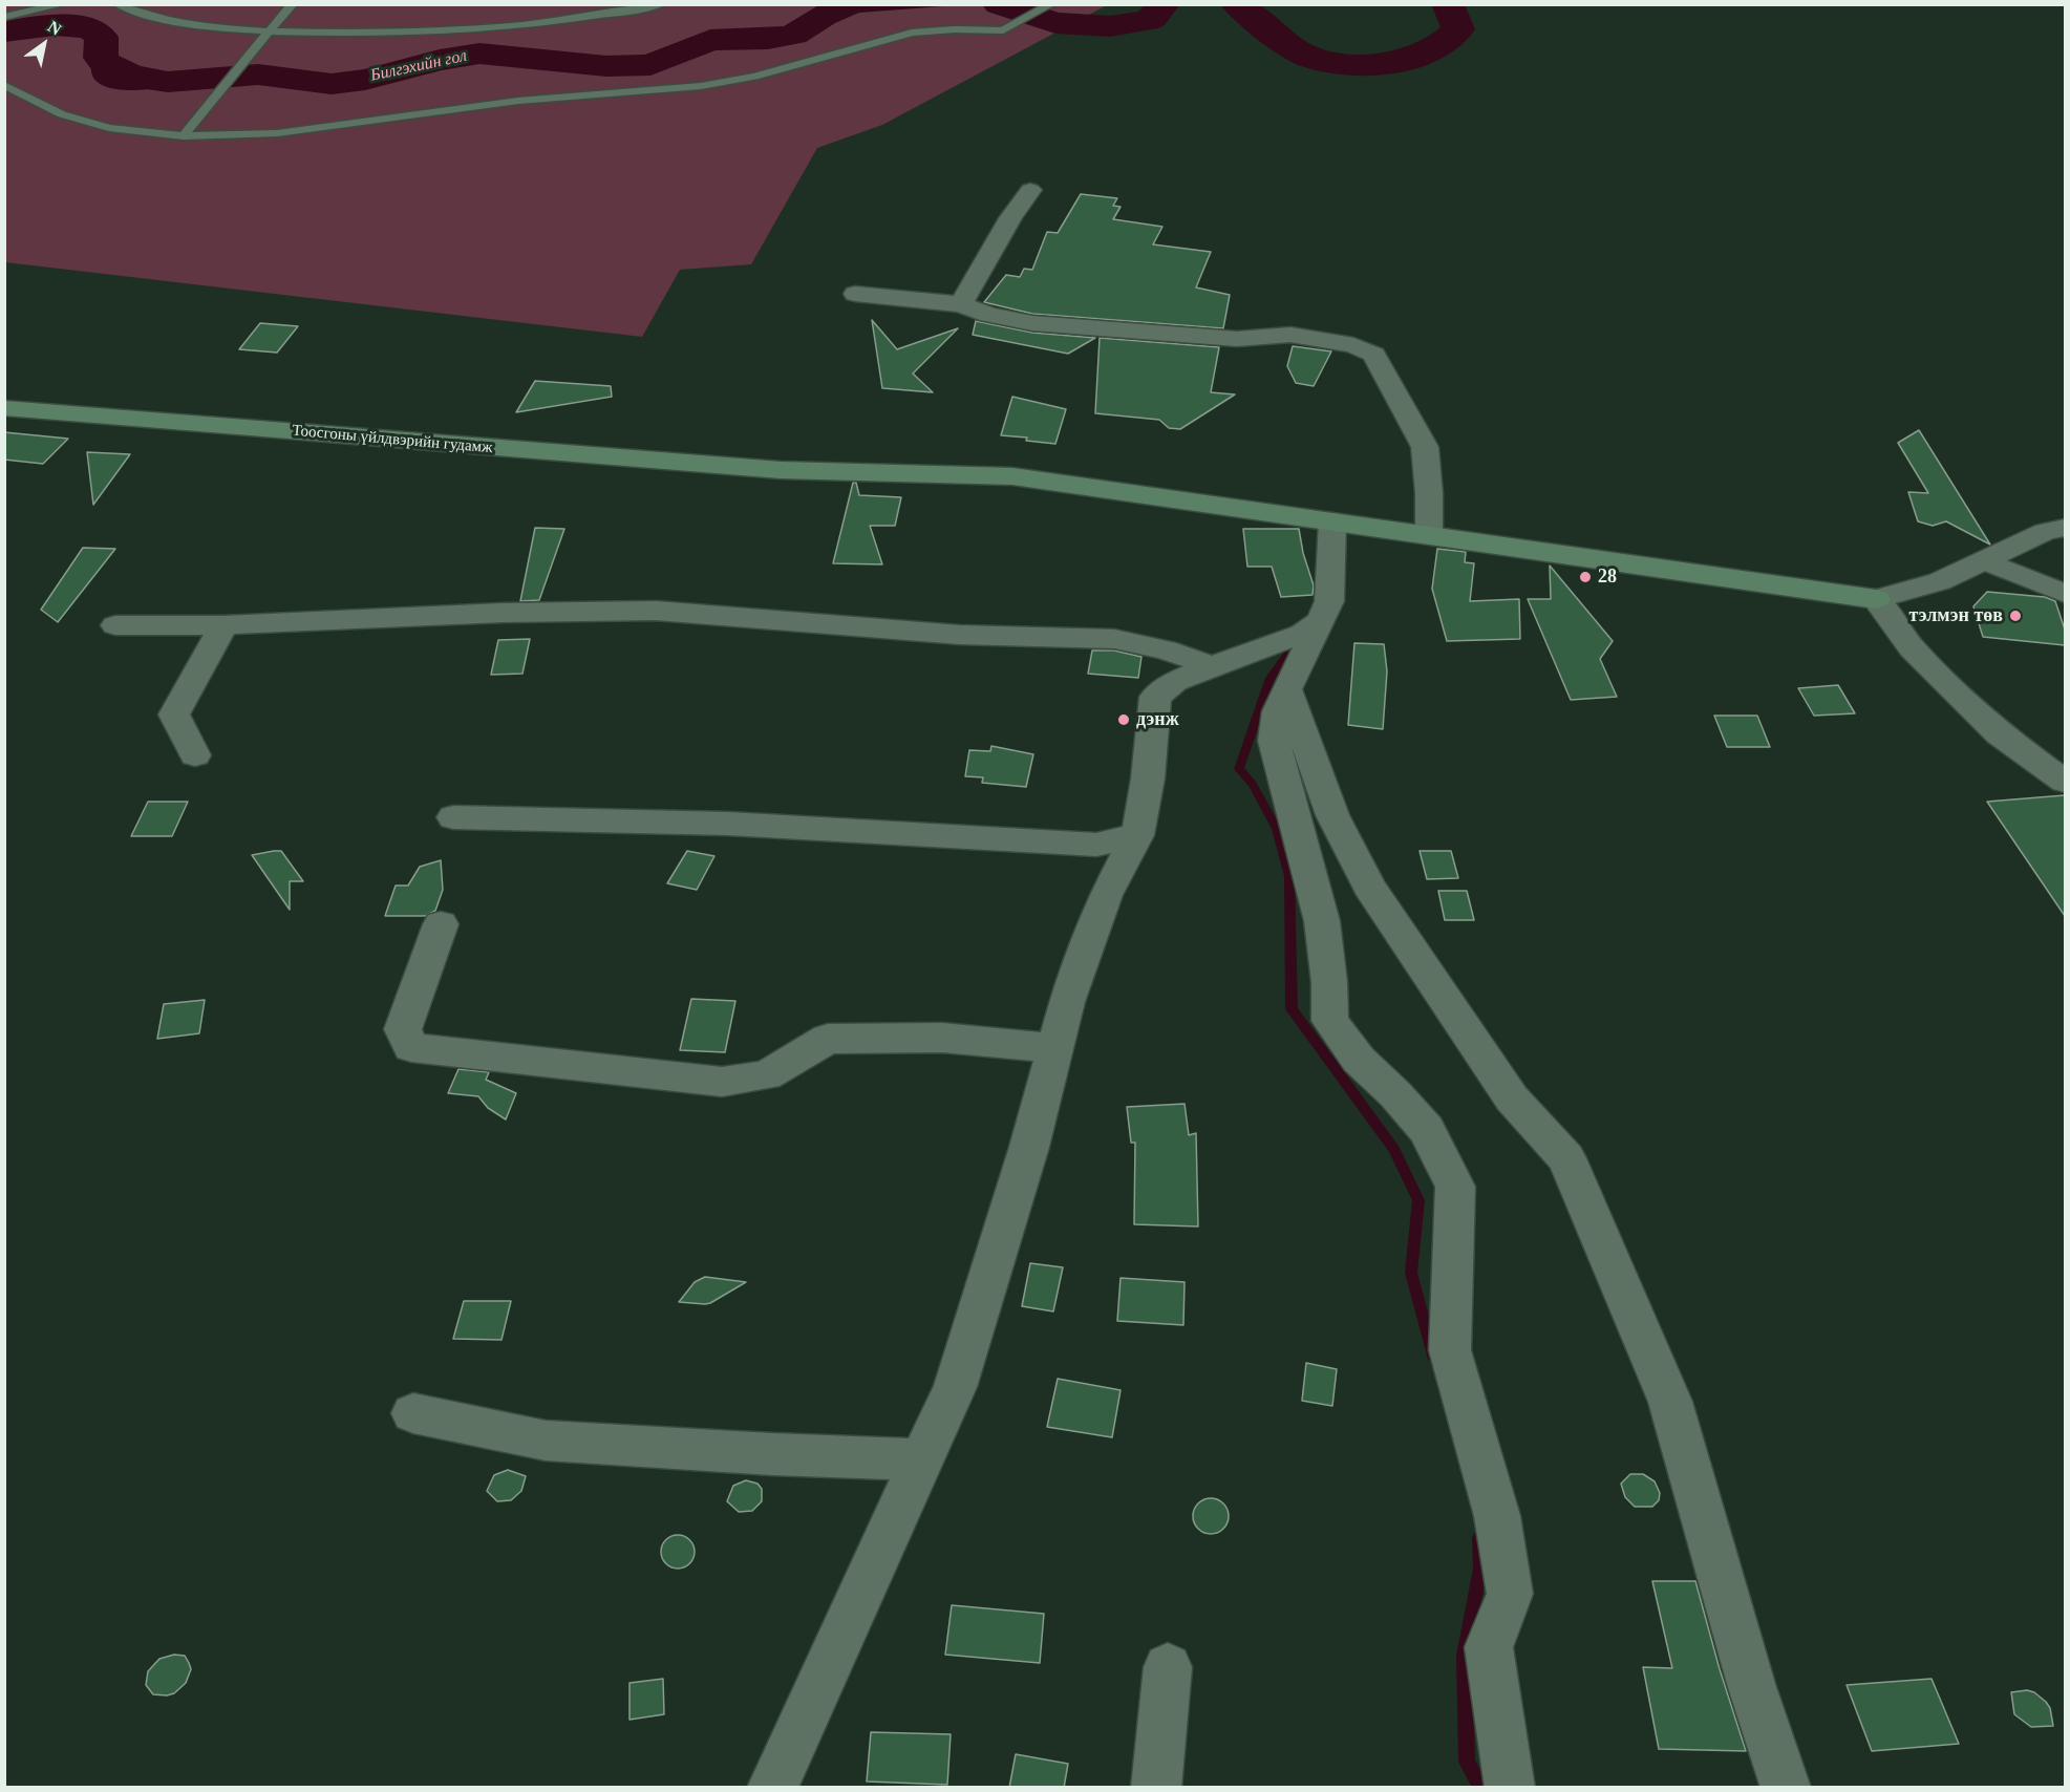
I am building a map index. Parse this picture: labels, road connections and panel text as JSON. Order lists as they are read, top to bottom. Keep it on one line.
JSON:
{"streets":{"main road":["Тоосгоны үйлдвэрийн гудамж"]},"water":["Билгэхийн гол"],"places":["28","тэлмэн төв","дэнж"],"north":"top right"}
